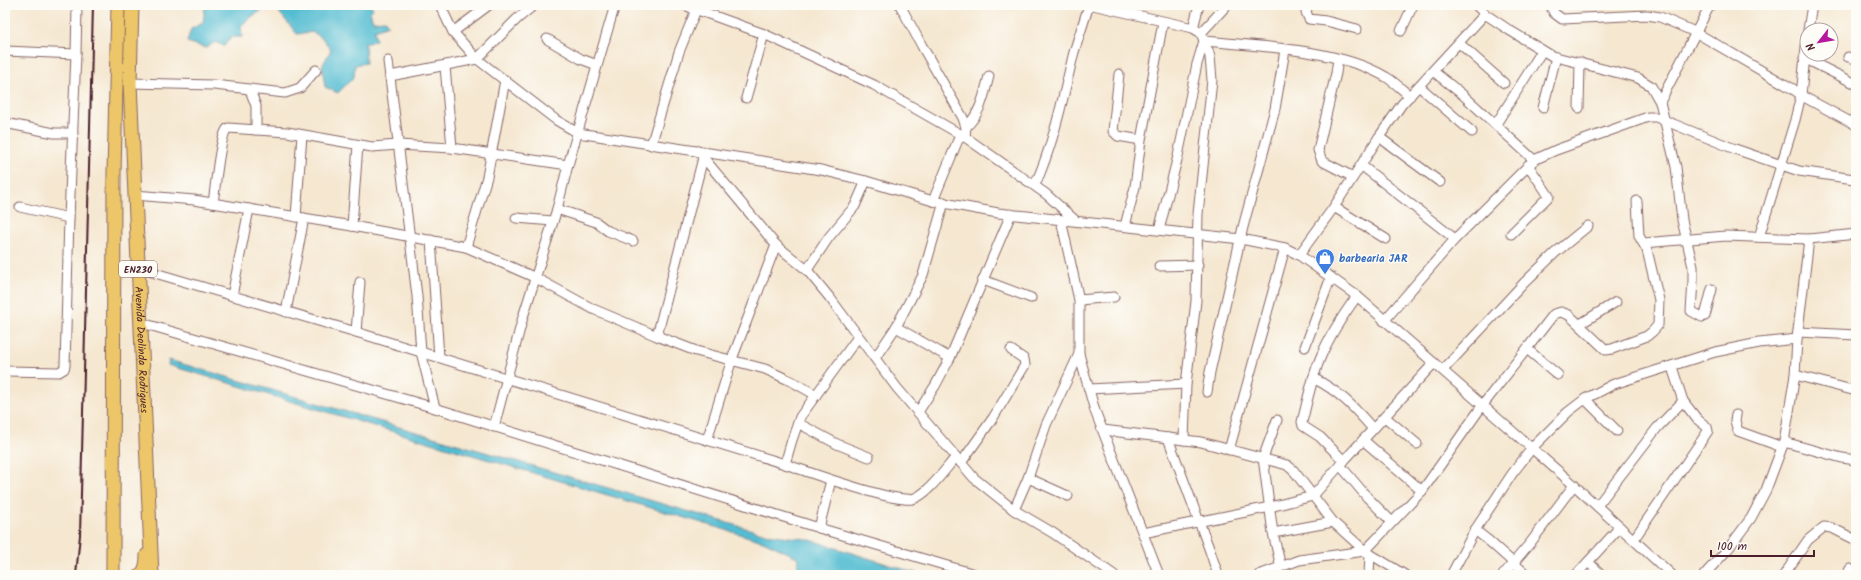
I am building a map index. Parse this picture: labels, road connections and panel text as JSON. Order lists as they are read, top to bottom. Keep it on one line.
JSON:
{"streets":{"highway":["EN230","Avenida Deolinda Rodrigues"]},"places":{"shop":["barbearia JAR"]},"scale_bar":"100 m","north":"bottom left"}
